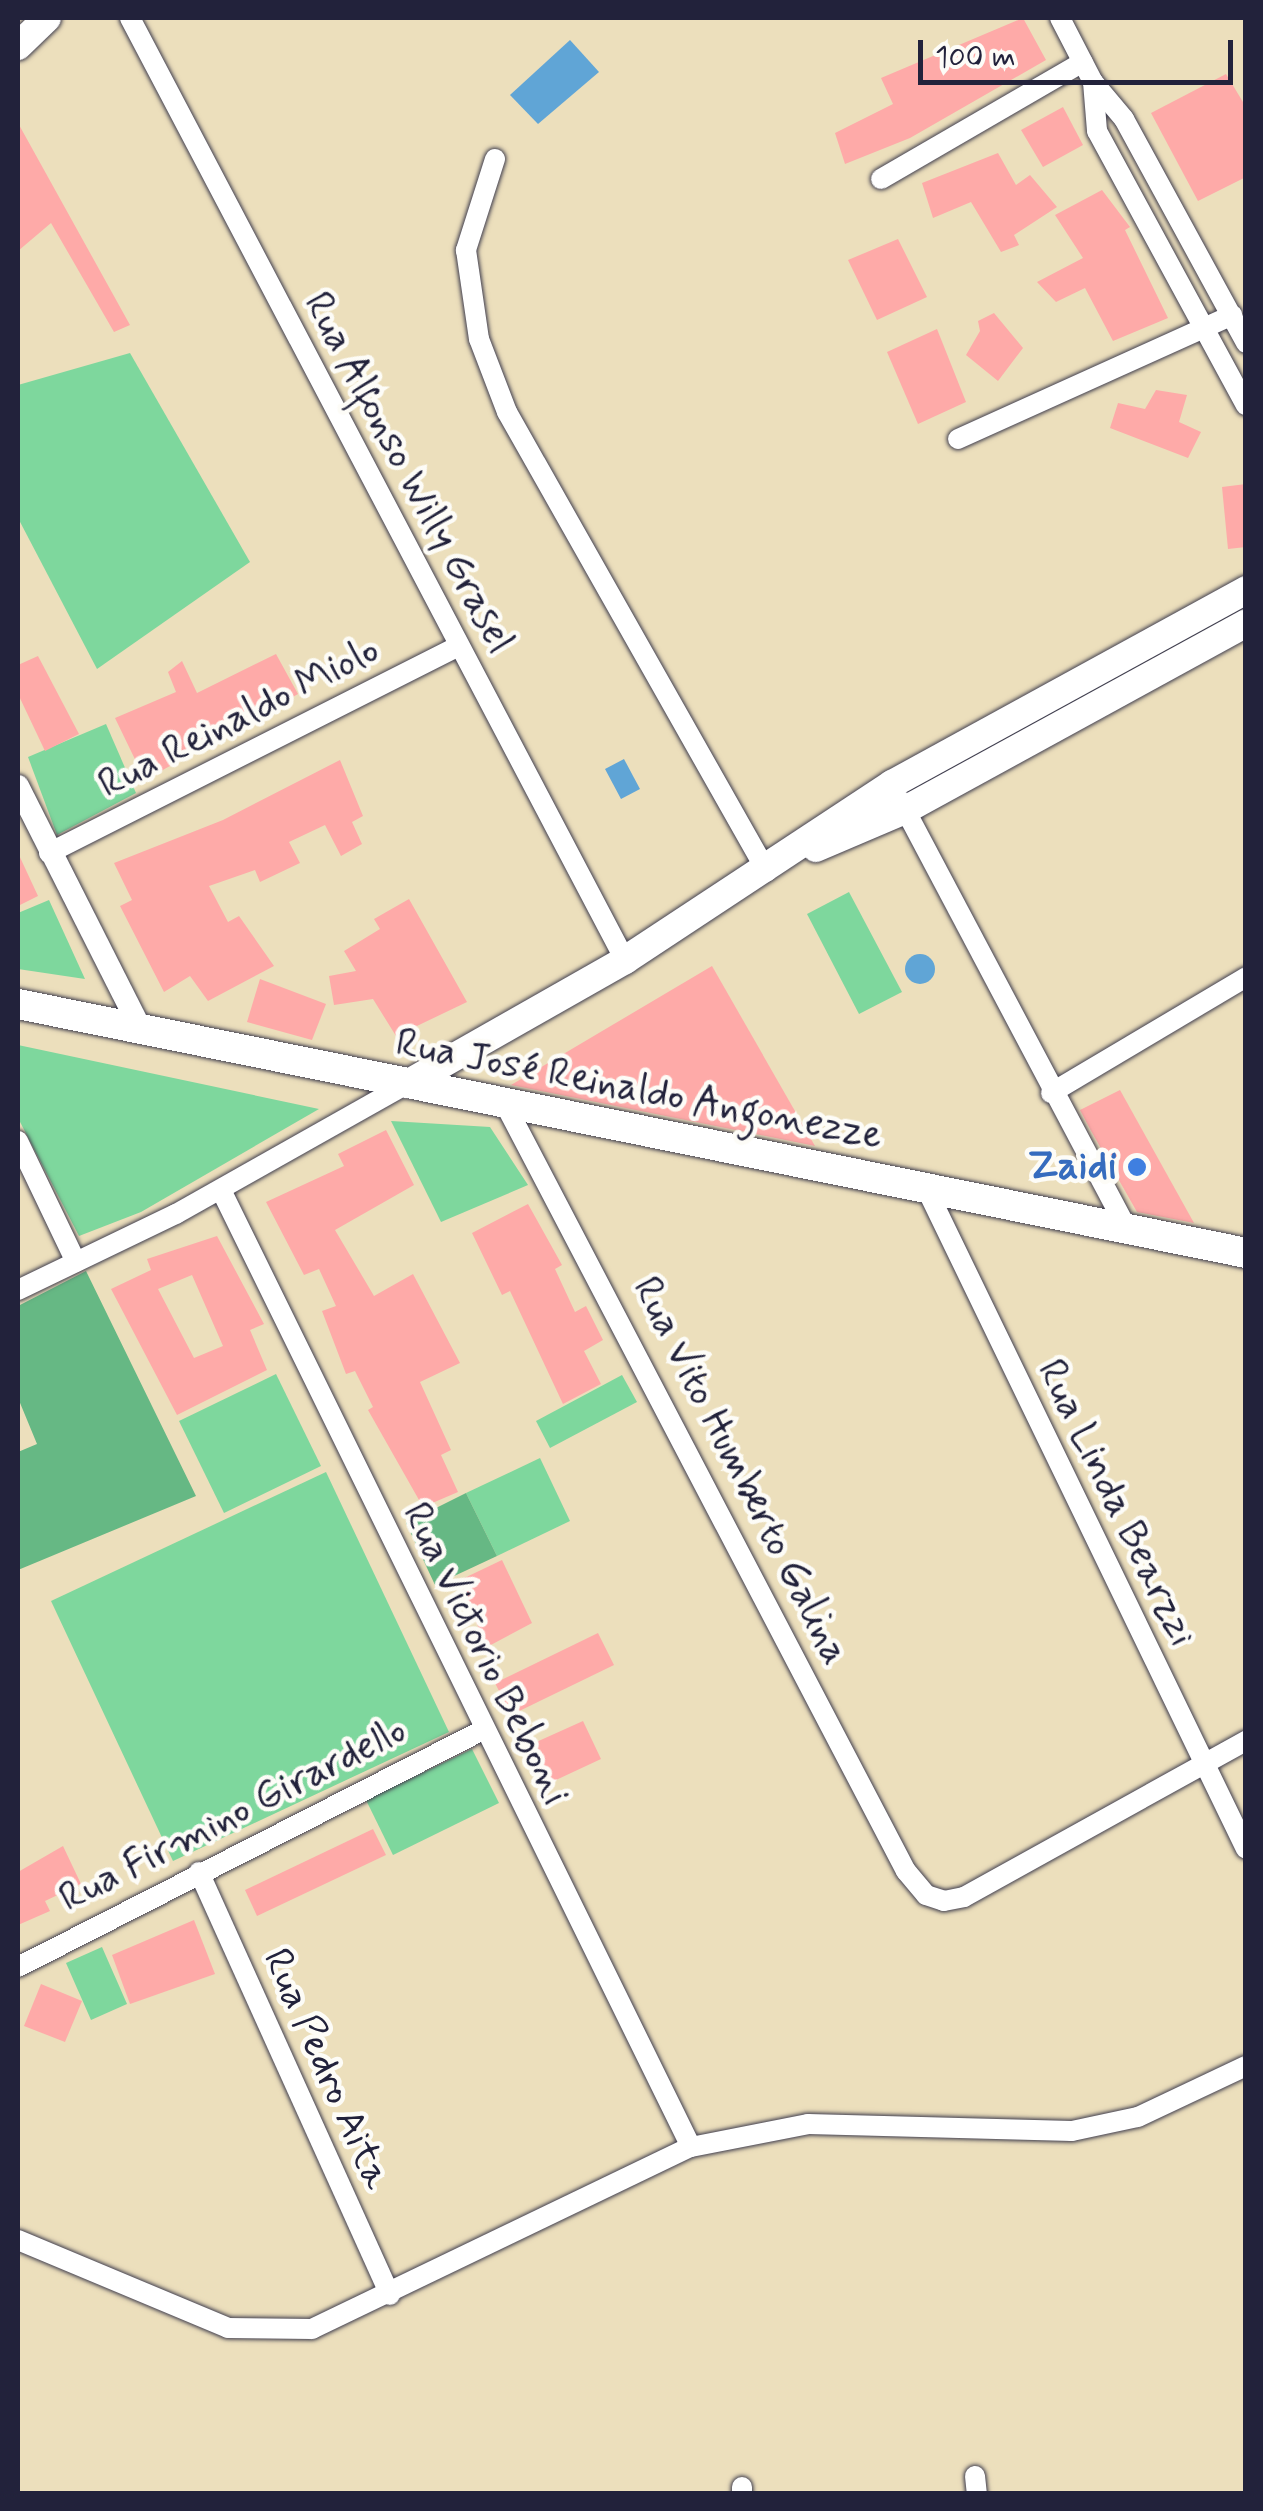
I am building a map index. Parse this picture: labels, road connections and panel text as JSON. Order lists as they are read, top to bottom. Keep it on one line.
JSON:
{"streets":{"main road":["Rua José Reinaldo Angonezze"],"street":["Rua Alfonso Willy Grasel","Rua Reinaldo Miolo","Rua Vito Humberto Galina","Rua Linda Bearzzi","Rua Victorio Beboni","Rua Firmino Girardello","Rua Pedro Aita"]},"crossings":[["Rua Alfonso Willy Grasel","Rua Reinaldo Miolo"],["Rua José Reinaldo Angonezze","Rua Vito Humberto Galina"],["Rua José Reinaldo Angonezze","Rua Linda Bearzzi"],["Rua Vito Humberto Galina","Rua Linda Bearzzi"],["Rua Victorio Beboni","Rua Firmino Girardello"],["Rua Firmino Girardello","Rua Pedro Aita"]],"places":["Zaidi"],"scale_bar":"100 m"}
